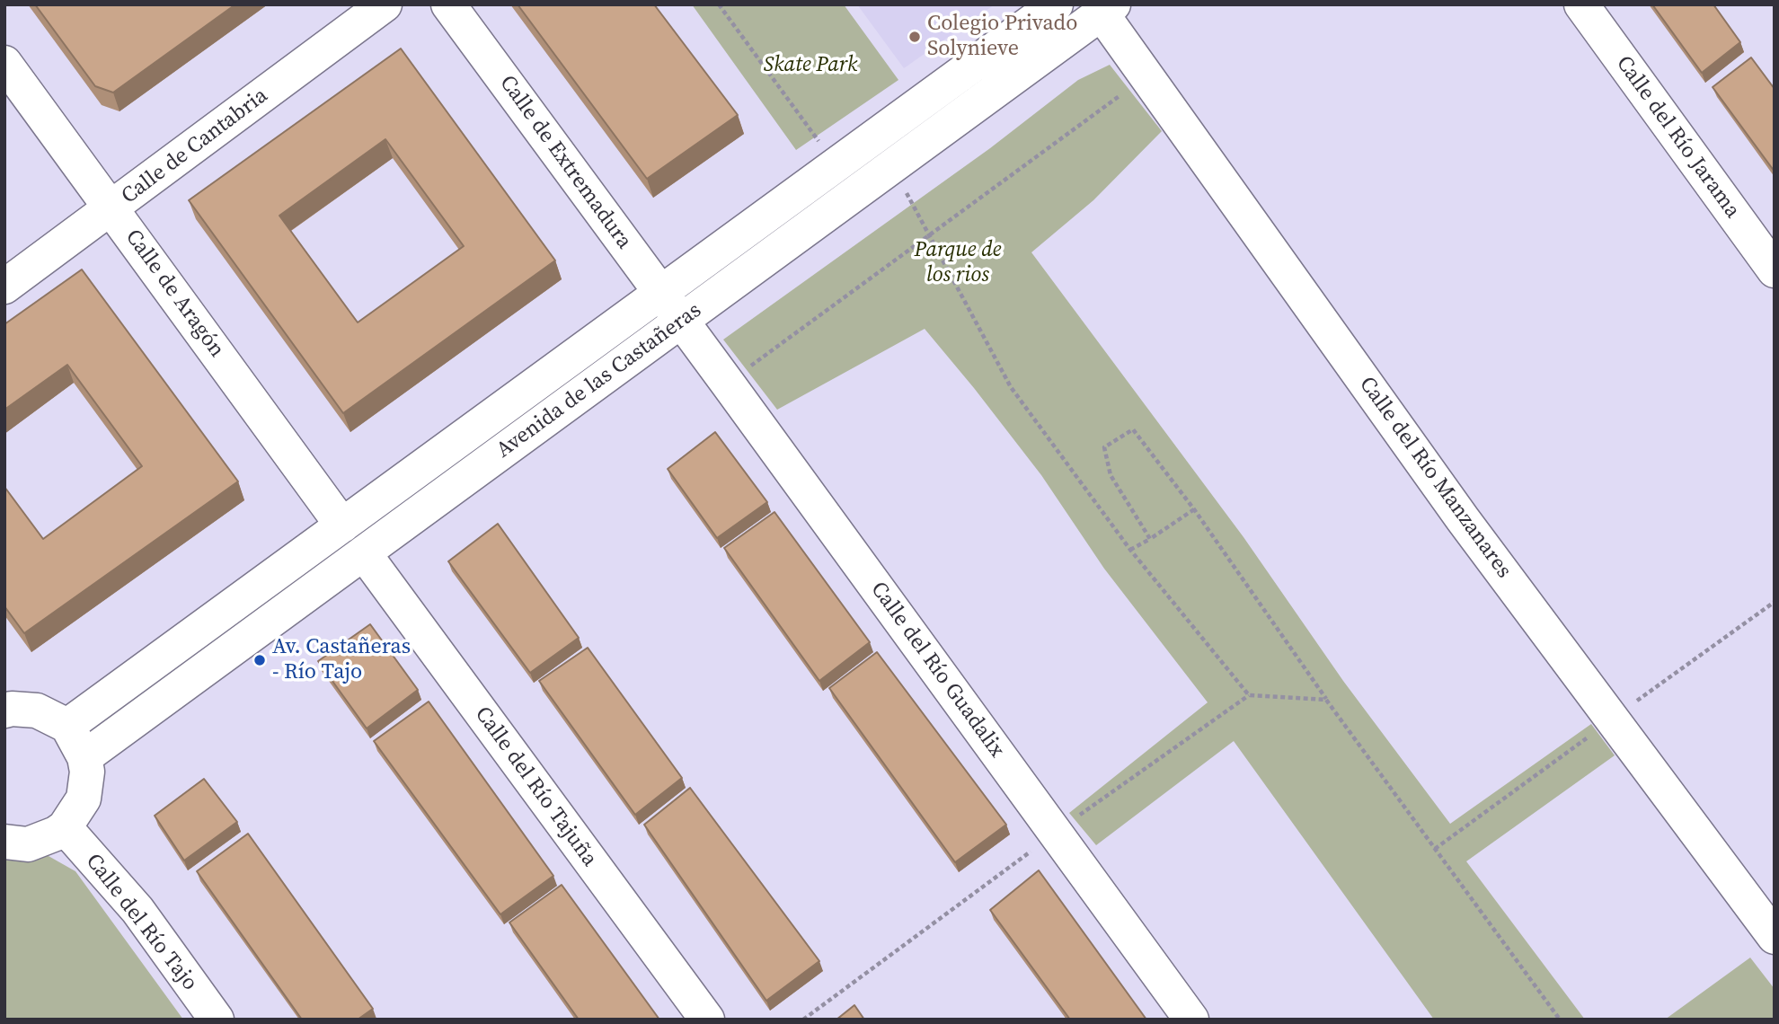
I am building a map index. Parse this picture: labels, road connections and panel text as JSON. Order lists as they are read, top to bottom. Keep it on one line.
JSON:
{"streets":{"street":["Calle del Río Jarama","Calle de Cantabria","Calle de Extremadura","Calle de Aragón","Avenida de las Castañeras","Calle del Río Manzanares","Calle del Río Guadalix","Calle del Río Tajuña","Calle del Río Tajo"]},"crossings":[["Calle de Cantabria","Calle de Aragón"],["Calle de Extremadura","Avenida de las Castañeras"],["Calle de Extremadura","Calle del Río Guadalix"],["Calle de Aragón","Avenida de las Castañeras"],["Avenida de las Castañeras","Calle del Río Manzanares"],["Avenida de las Castañeras","Calle del Río Guadalix"],["Avenida de las Castañeras","Calle del Río Tajuña"]],"parks":["Skate Park","Parque de los rios"],"places":["Colegio Privado Solynieve","Av. Castañeras - Río Tajo"]}
